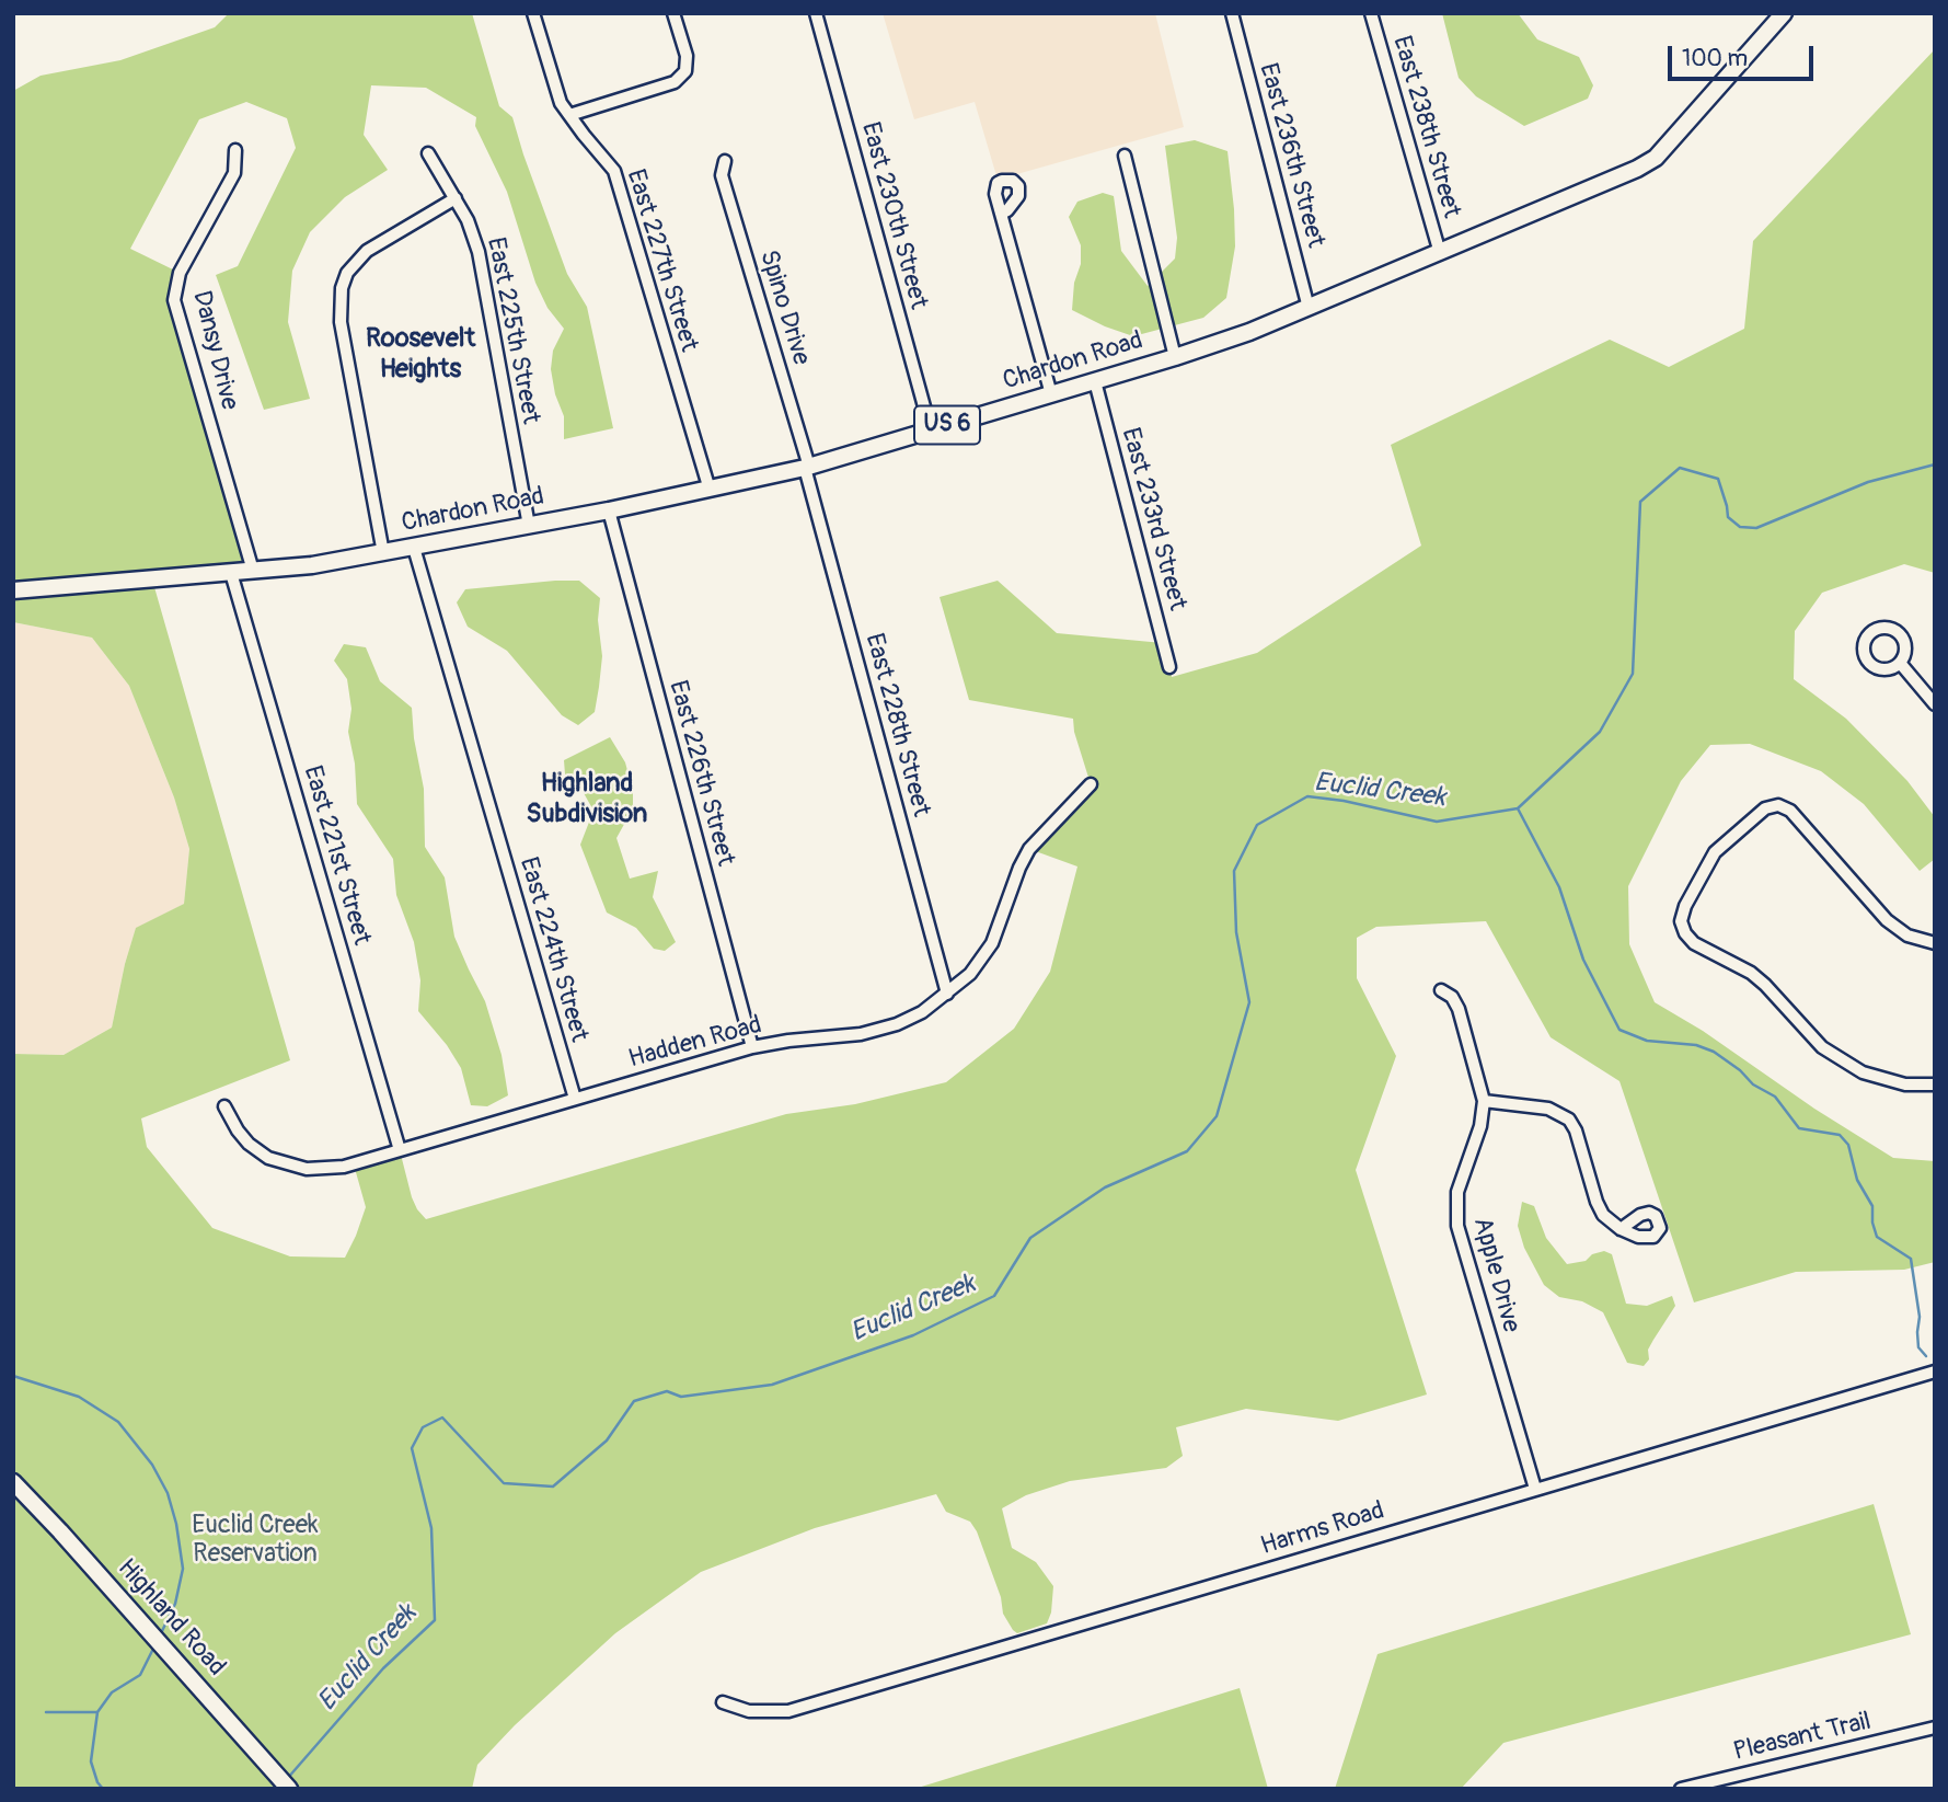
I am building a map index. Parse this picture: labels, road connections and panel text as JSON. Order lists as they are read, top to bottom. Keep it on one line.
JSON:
{"streets":{"main road":["Chardon Road","US 6","Highland Road"],"street":["East 238th Street","East 236th Street","East 230th Street","East 227th Street","Spino Drive","East 225th Street","Dansy Drive","East 233rd Street","East 228th Street","East 226th Street","East 221st Street","East 224th Street","Hadden Road","Apple Drive","Harms Road","Pleasant Trail"]},"crossings":[["East 238th Street","Chardon Road"],["East 236th Street","Chardon Road"],["East 230th Street","Chardon Road"],["East 227th Street","Chardon Road"],["Spino Drive","Chardon Road"],["Spino Drive","East 228th Street"],["East 225th Street","Chardon Road"],["Dansy Drive","Chardon Road"],["Chardon Road","East 233rd Street"],["Chardon Road","East 228th Street"],["Chardon Road","East 226th Street"],["Chardon Road","East 221st Street"],["Chardon Road","East 224th Street"],["East 228th Street","Hadden Road"],["East 226th Street","Hadden Road"],["East 221st Street","Hadden Road"],["East 224th Street","Hadden Road"],["Apple Drive","Harms Road"]],"districts":["Roosevelt Heights","Highland Subdivision"],"water":["Euclid Creek"],"parks":["Euclid Creek Reservation"],"scale_bar":"100 m"}
